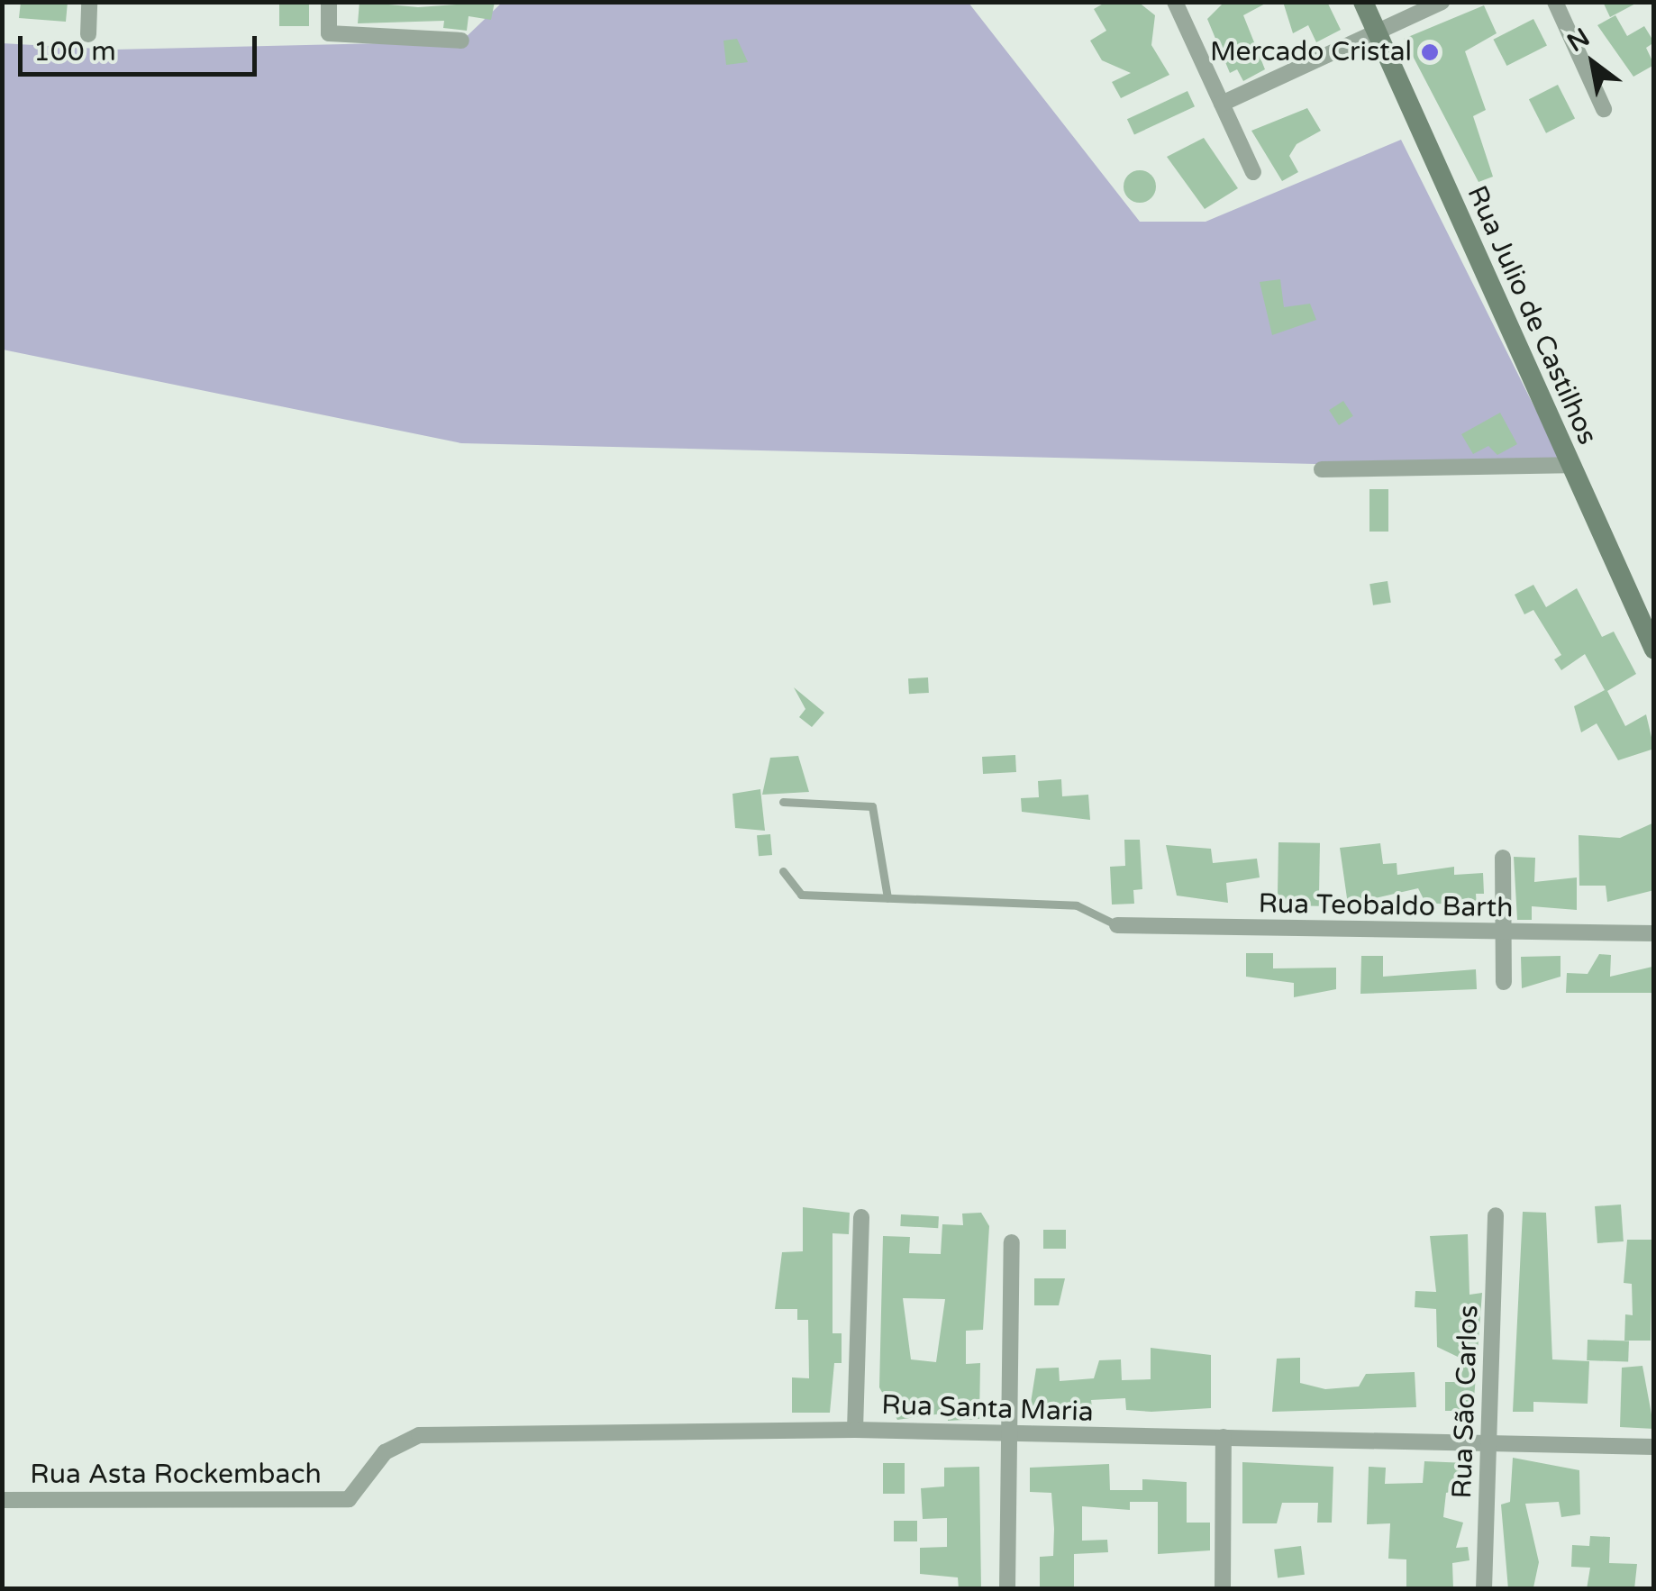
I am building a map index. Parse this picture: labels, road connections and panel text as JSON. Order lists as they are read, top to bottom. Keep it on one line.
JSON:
{"streets":{"main road":["Rua Julio de Castilhos"],"street":["Rua Teobaldo Barth","Rua São Carlos","Rua Santa Maria","Rua Asta Rockembach"]},"crossings":[["Rua São Carlos","Rua Santa Maria"],["Rua Santa Maria","Rua Asta Rockembach"]],"places":["Mercado Cristal"],"scale_bar":"100 m","north":"top left"}
